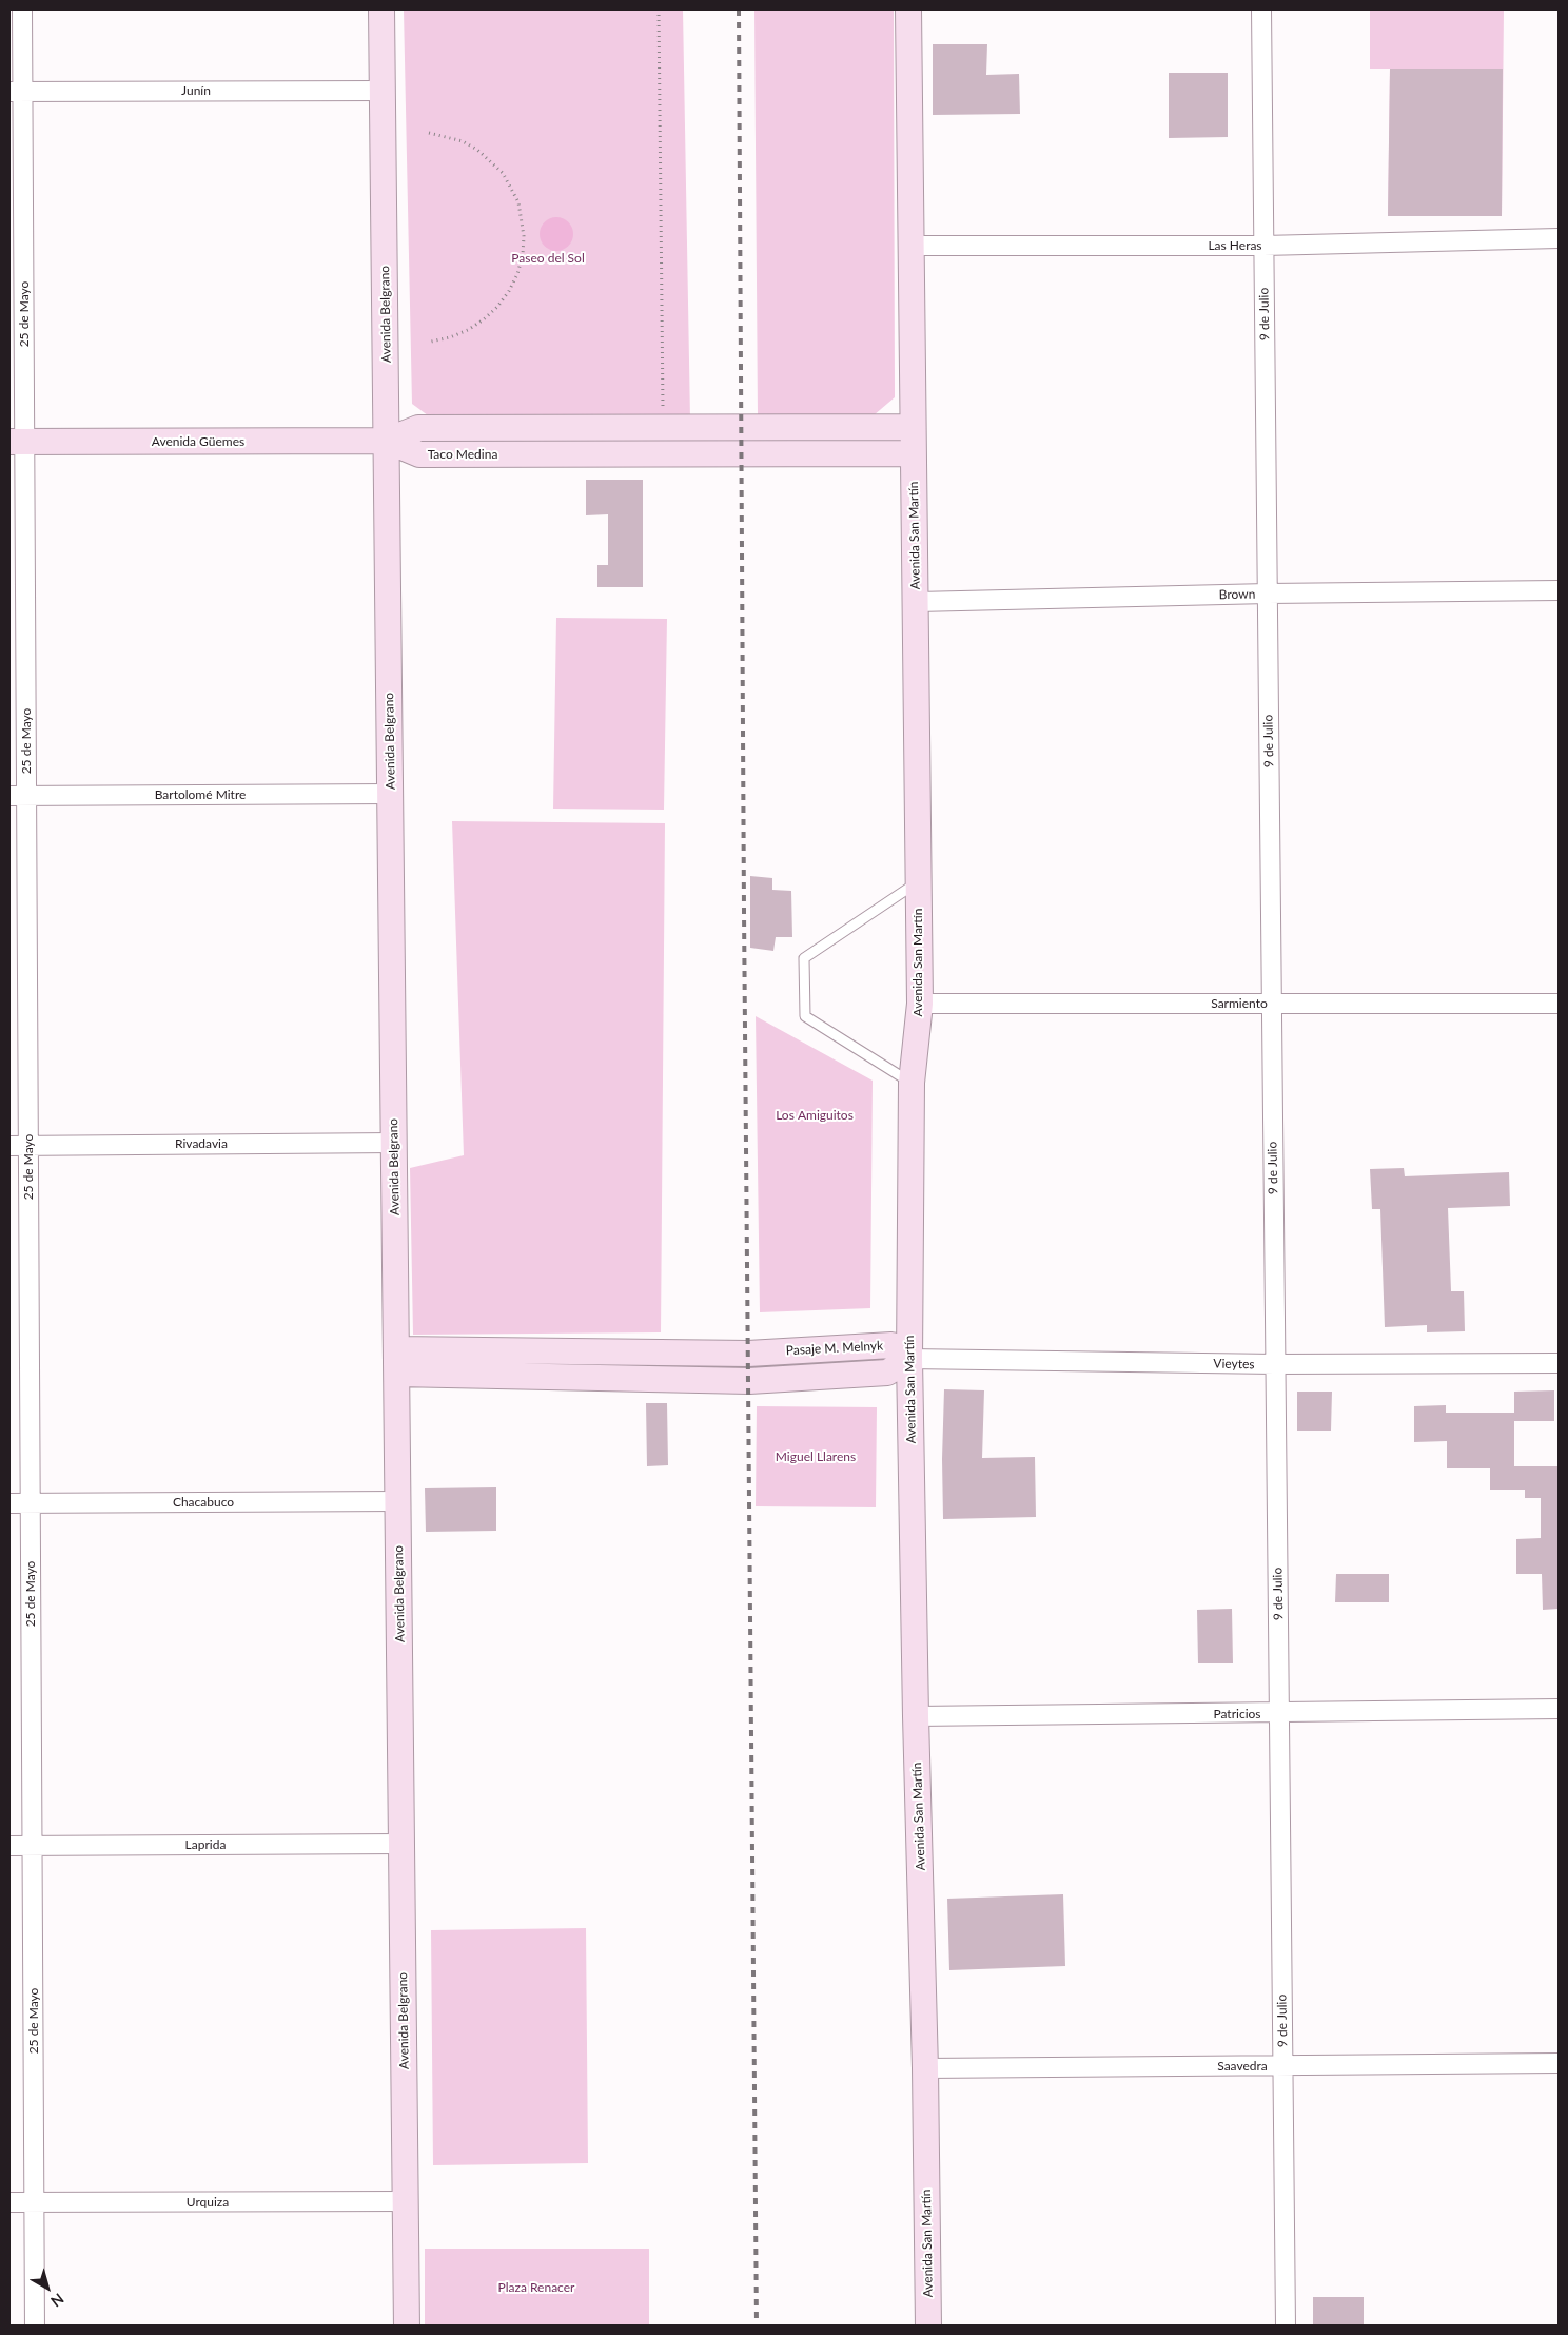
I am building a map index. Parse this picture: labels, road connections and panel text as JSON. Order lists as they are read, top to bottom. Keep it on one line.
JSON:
{"streets":{"main road":["Avenida Belgrano","Avenida Güemes","Taco Medina","Avenida San Martín","Pasaje M. Melnyk"],"street":["Junín","Las Heras","25 de Mayo","9 de Julio","Brown","Bartolomé Mitre","Sarmiento","Rivadavia","Vieytes","Chacabuco","Patricios","Laprida","Saavedra","Urquiza"]},"crossings":[["Junín","25 de Mayo"],["Junín","Avenida Belgrano"],["Las Heras","9 de Julio"],["Las Heras","Avenida San Martín"],["25 de Mayo","Avenida Güemes"],["25 de Mayo","Bartolomé Mitre"],["25 de Mayo","Rivadavia"],["25 de Mayo","Chacabuco"],["25 de Mayo","Laprida"],["25 de Mayo","Urquiza"],["Avenida Belgrano","Avenida Güemes"],["Avenida Belgrano","Taco Medina"],["Avenida Belgrano","Bartolomé Mitre"],["Avenida Belgrano","Rivadavia"],["Avenida Belgrano","Pasaje M. Melnyk"],["Avenida Belgrano","Chacabuco"],["Avenida Belgrano","Laprida"],["Avenida Belgrano","Urquiza"],["9 de Julio","Brown"],["9 de Julio","Sarmiento"],["9 de Julio","Vieytes"],["9 de Julio","Patricios"],["9 de Julio","Saavedra"],["Avenida Güemes","Taco Medina"],["Taco Medina","Avenida San Martín"],["Avenida San Martín","Brown"],["Avenida San Martín","Sarmiento"],["Avenida San Martín","Pasaje M. Melnyk"],["Avenida San Martín","Vieytes"],["Avenida San Martín","Patricios"],["Avenida San Martín","Saavedra"],["Pasaje M. Melnyk","Vieytes"]],"parks":["Paseo del Sol","Los Amiguitos","Miguel Llarens","Plaza Renacer"],"north":"bottom right"}
